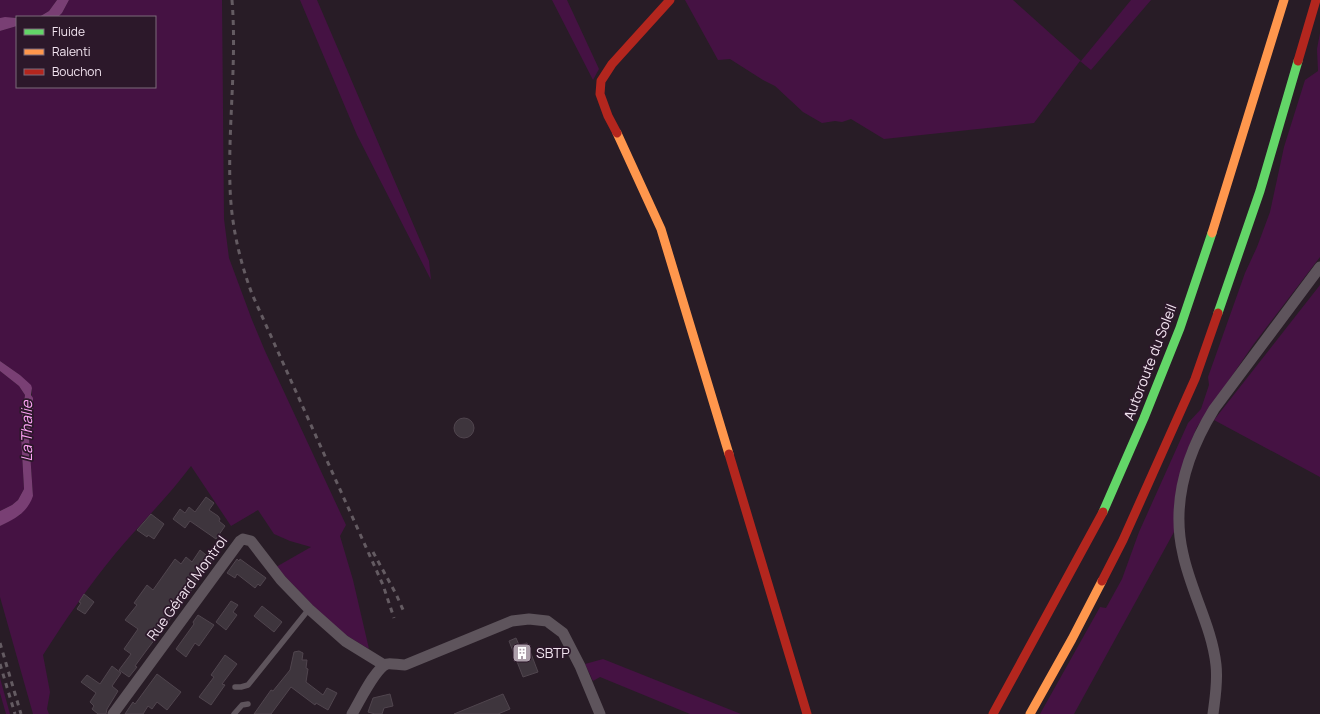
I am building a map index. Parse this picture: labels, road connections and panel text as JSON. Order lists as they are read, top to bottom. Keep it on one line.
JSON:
{"streets":{"main road":["Autoroute du Soleil"],"street":["Rue Gérard Montrol"]},"water":["La Thalie"],"places":{"building":["SBTP"]},"legend":["Fluide","Ralenti","Bouchon"]}
